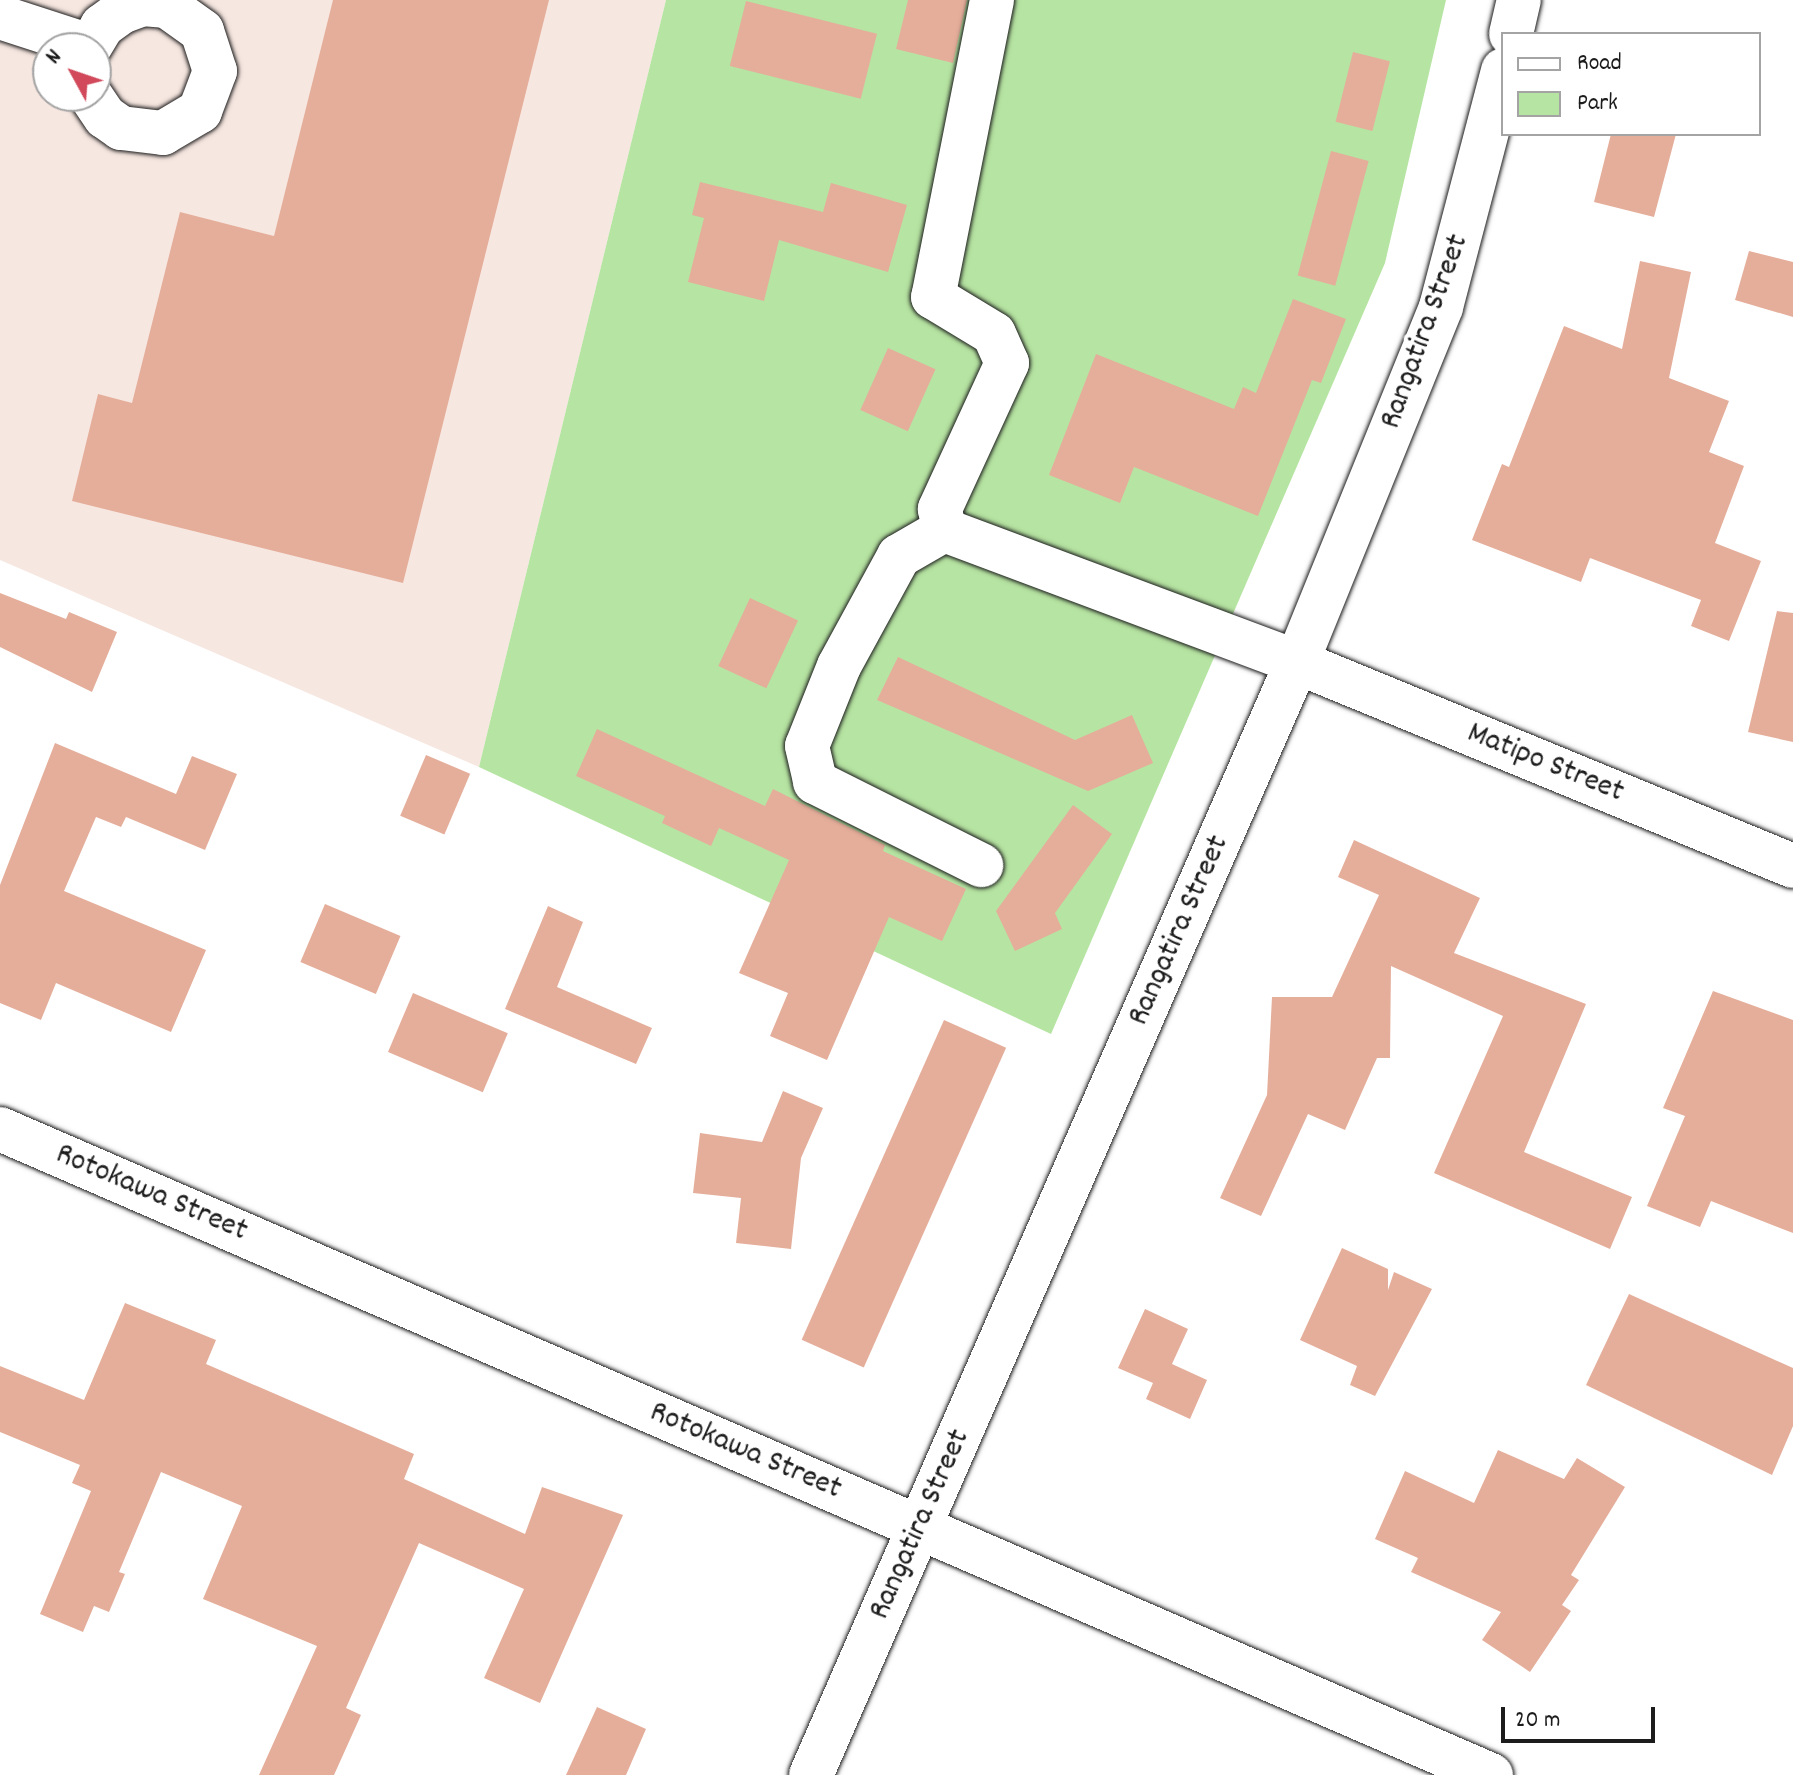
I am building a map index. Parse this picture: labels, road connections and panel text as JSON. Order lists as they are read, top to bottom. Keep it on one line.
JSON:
{"streets":{"street":["Rangatira Street","Matipo Street","Rotokawa Street"]},"crossings":[["Rangatira Street","Matipo Street"],["Rangatira Street","Rotokawa Street"]],"legend":["Road","Park"],"scale_bar":"20 m","north":"top left"}
